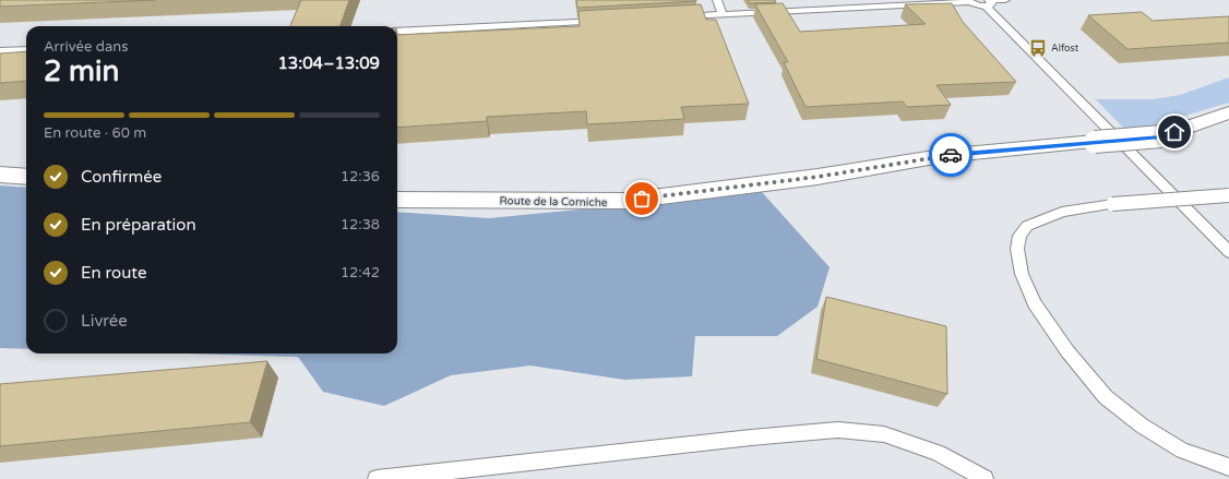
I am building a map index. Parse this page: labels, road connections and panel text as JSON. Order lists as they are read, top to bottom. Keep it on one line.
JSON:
{"streets":{"street":["Route de la Corniche"]},"places":{"bus stop":["Alfost"]},"page":{"heading":["2 min","Arrivée dans","13:04–13:09"],"bar":"En route · 60 m","list":[["Confirmée","12:36"],["En préparation","12:38"],["En route","12:42"],"Livrée"]}}
